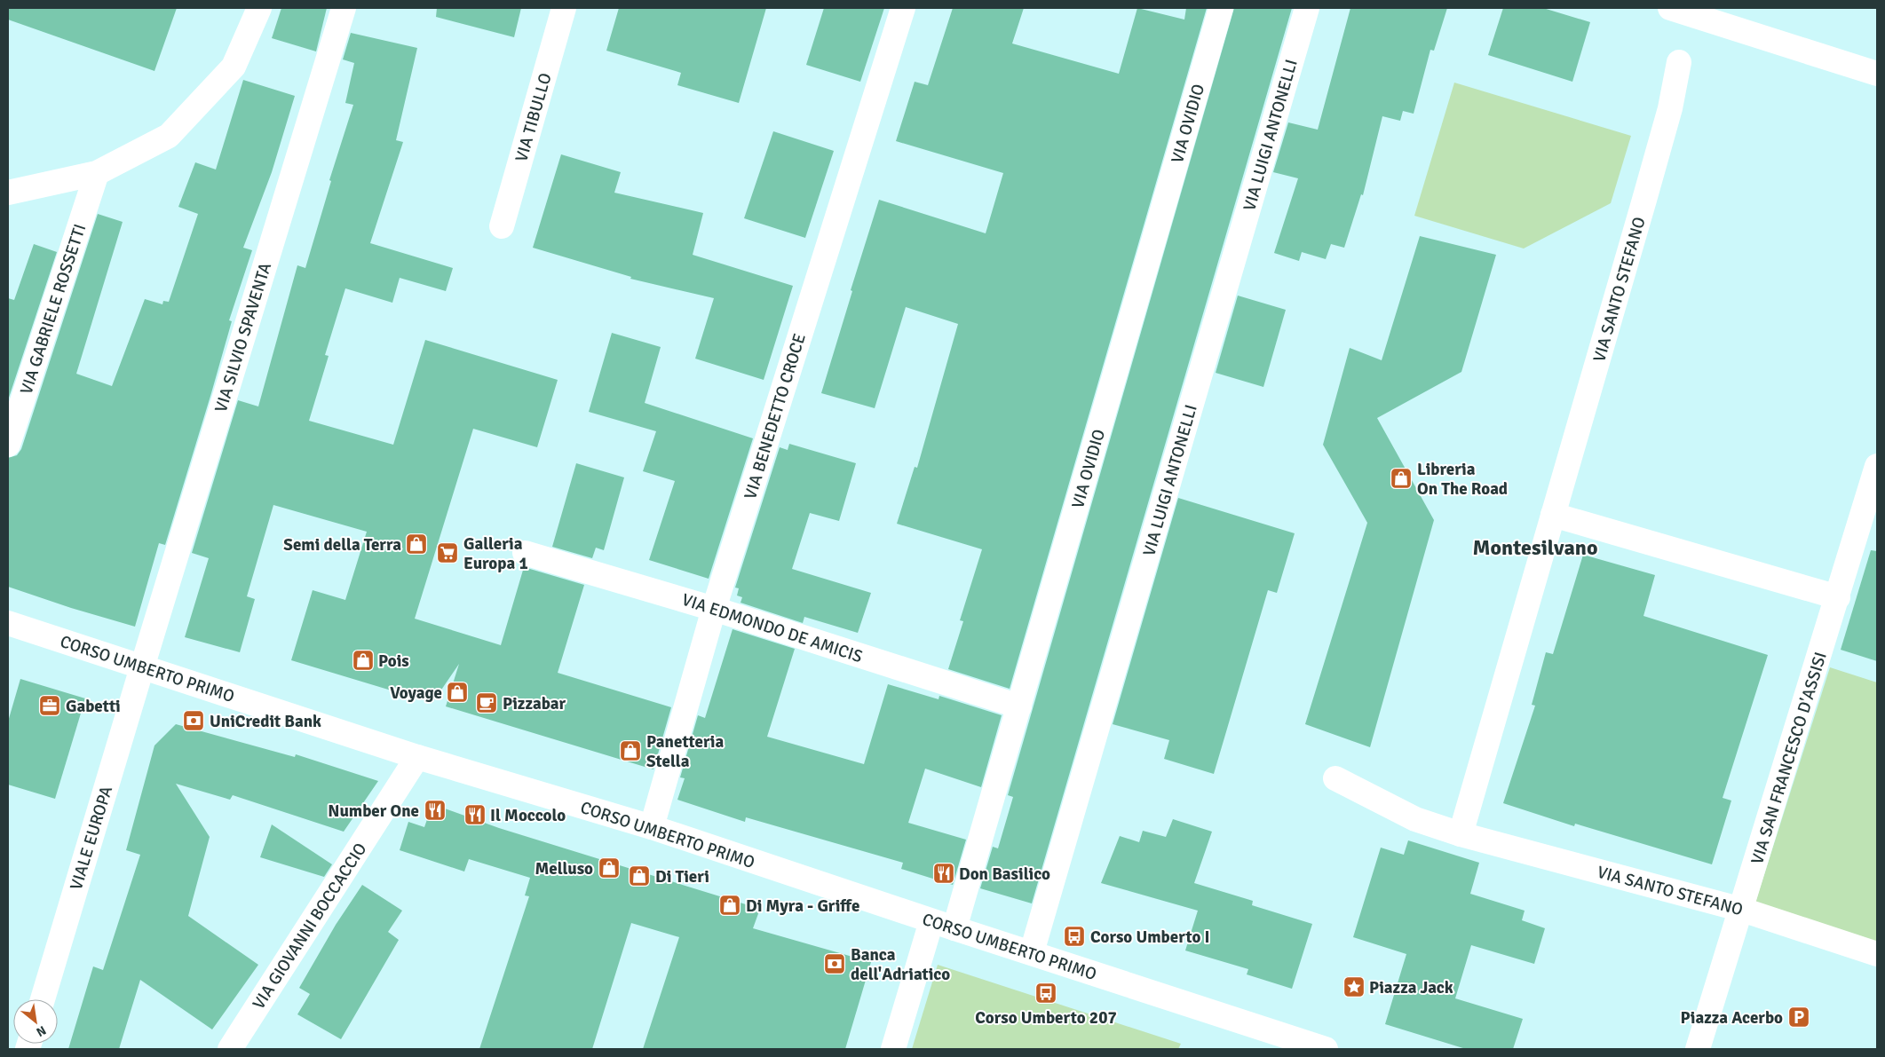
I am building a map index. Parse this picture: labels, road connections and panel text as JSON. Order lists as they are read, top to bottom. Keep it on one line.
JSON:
{"streets":{"street":["VIA TIBULLO","VIA OVIDIO","VIA LUIGI ANTONELLI","VIA SANTO STEFANO","VIA GABRIELE ROSSETTI","VIA SILVIO SPAVENTA","VIA BENEDETTO CROCE","VIA EDMONDO DE AMICIS","CORSO UMBERTO PRIMO","VIA SAN FRANCESCO D'ASSISI","VIALE EUROPA","VIA GIOVANNI BOCCACCIO"]},"crossings":[["VIA OVIDIO","VIA EDMONDO DE AMICIS"],["VIA OVIDIO","CORSO UMBERTO PRIMO"],["VIA LUIGI ANTONELLI","CORSO UMBERTO PRIMO"],["VIA SANTO STEFANO","VIA SAN FRANCESCO D'ASSISI"],["VIA SILVIO SPAVENTA","CORSO UMBERTO PRIMO"],["VIA SILVIO SPAVENTA","VIALE EUROPA"],["VIA BENEDETTO CROCE","VIA EDMONDO DE AMICIS"],["VIA BENEDETTO CROCE","CORSO UMBERTO PRIMO"],["CORSO UMBERTO PRIMO","VIALE EUROPA"],["CORSO UMBERTO PRIMO","VIA GIOVANNI BOCCACCIO"]],"districts":["Montesilvano"],"places":{"shop":["Libreria On The Road","Semi della Terra","Pois","Voyage","Panetteria Stella","Melluso","Di Tieri","Di Myra - Griffe"],"supermarket":["Galleria Europa 1"],"cafe":["Pizzabar"],"office":["Gabetti"],"bank":["UniCredit Bank","Banca dell'Adriatico"],"restaurant":["Number One","Il Moccolo","Don Basilico"],"bus stop":["Corso Umberto I","Corso Umberto 207"],"place":["Piazza Jack"],"parking":["Piazza Acerbo"]},"north":"bottom right"}
